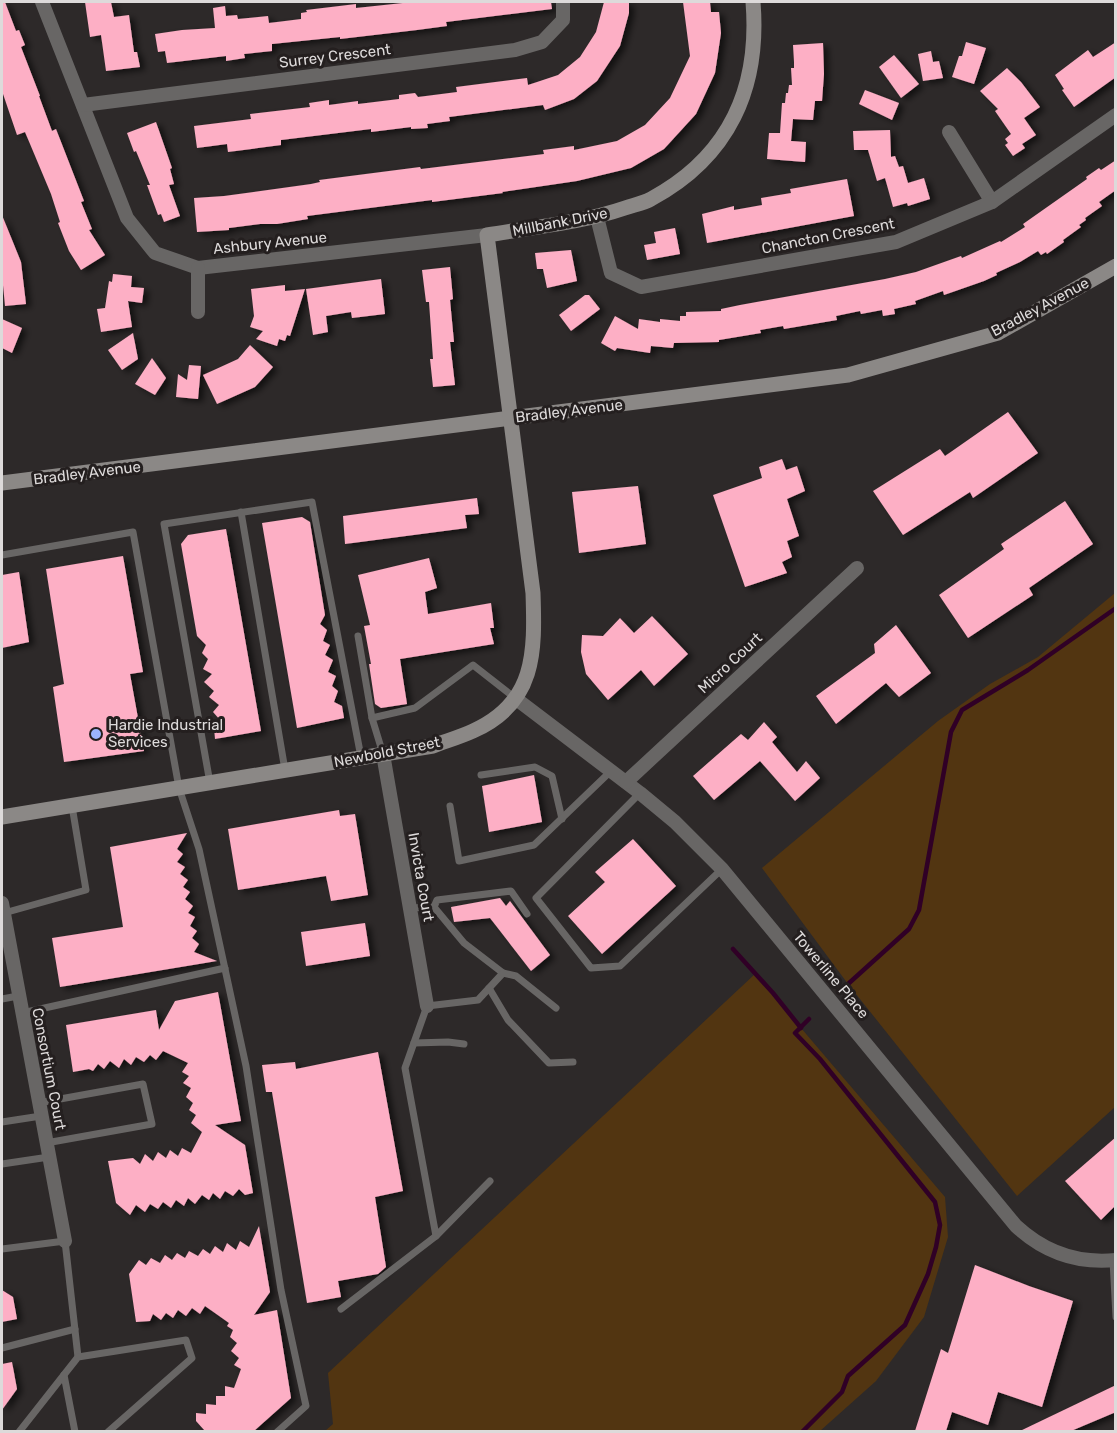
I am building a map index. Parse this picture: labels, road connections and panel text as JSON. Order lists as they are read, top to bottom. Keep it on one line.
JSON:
{"streets":{"street":["Surrey Crescent","Millbank Drive","Chancton Crescent","Ashbury Avenue","Bradley Avenue","Micro Court","Newbold Street","Invicta Court","Towerline Place","Consortium Court"]},"crossings":[["Surrey Crescent","Ashbury Avenue"],["Millbank Drive","Chancton Crescent"],["Millbank Drive","Ashbury Avenue"],["Bradley Avenue","Newbold Street"],["Micro Court","Towerline Place"],["Newbold Street","Invicta Court"],["Newbold Street","Towerline Place"]],"places":["Hardie Industrial Services"]}
